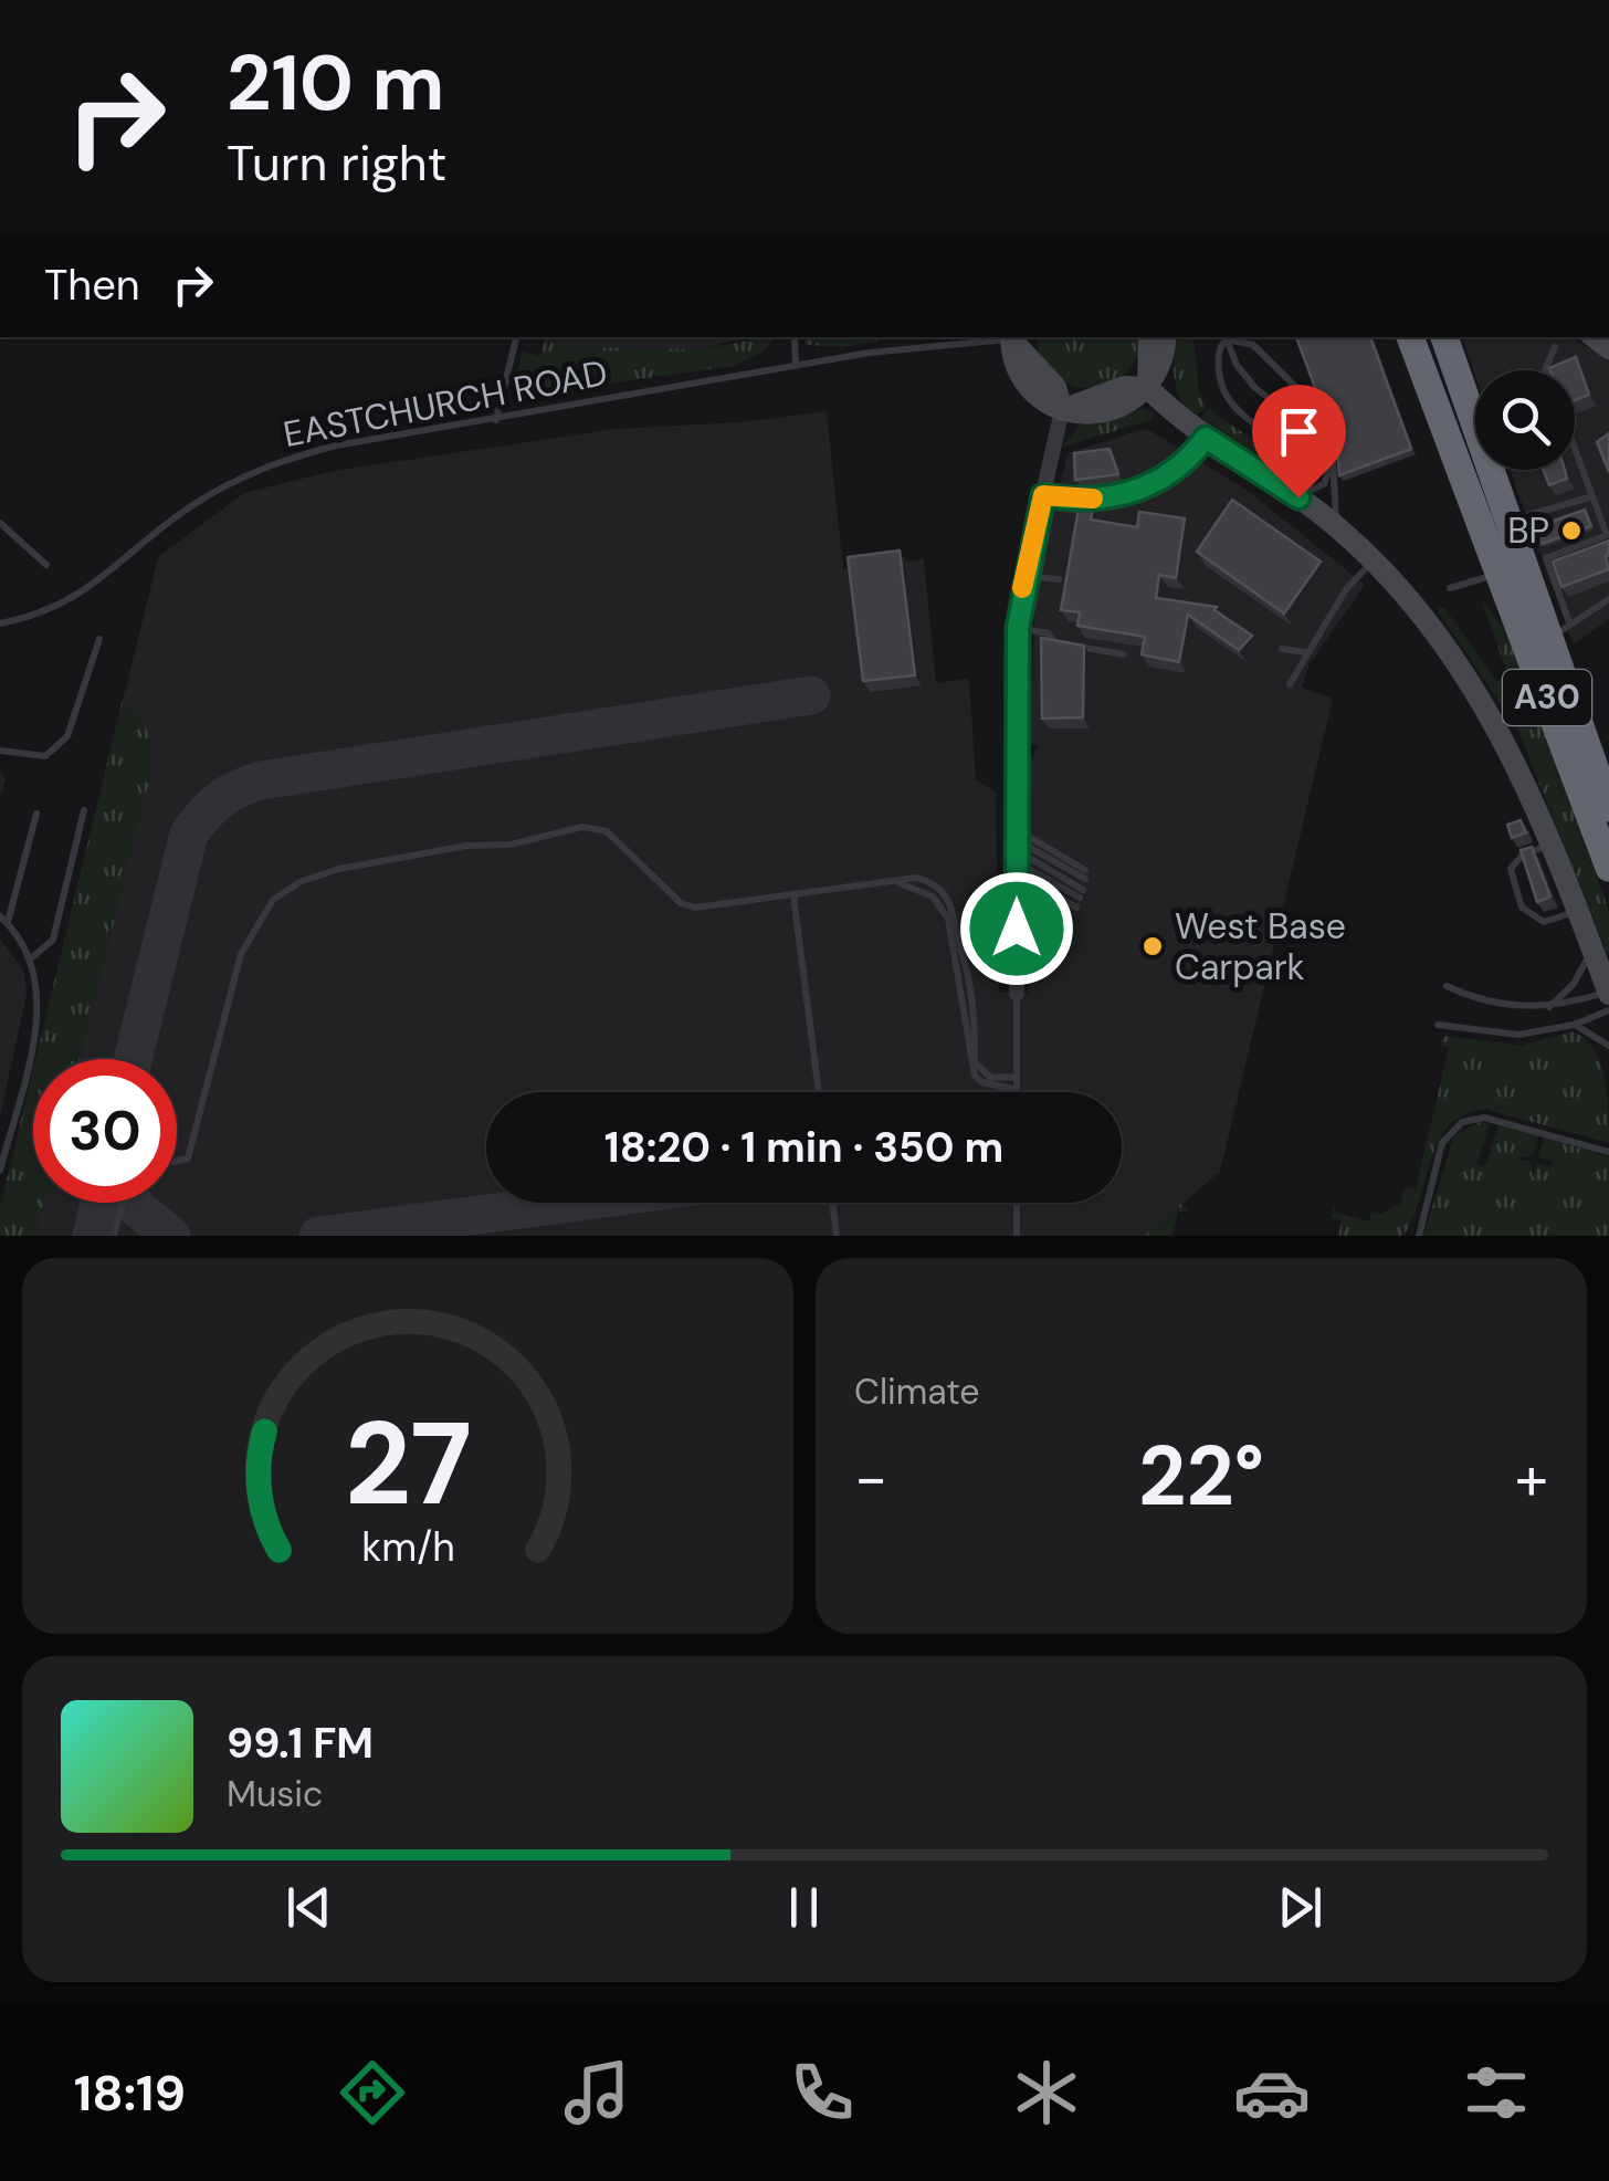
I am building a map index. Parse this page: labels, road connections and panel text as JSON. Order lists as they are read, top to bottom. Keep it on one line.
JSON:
{"streets":{"highway":["A30"],"lane":["EASTCHURCH ROAD"]},"places":["BP","West Base Carpark"],"page":{"turn":["210 m","Turn right"],"then":"Then","limit":"30","trip":"18:20 · 1 min · 350 m","tile":"Climate","heat":["−","22°","+"],"song":["99.1 FM","Music"],"tabs":"18:19","gauge":["27","km/h"]}}
